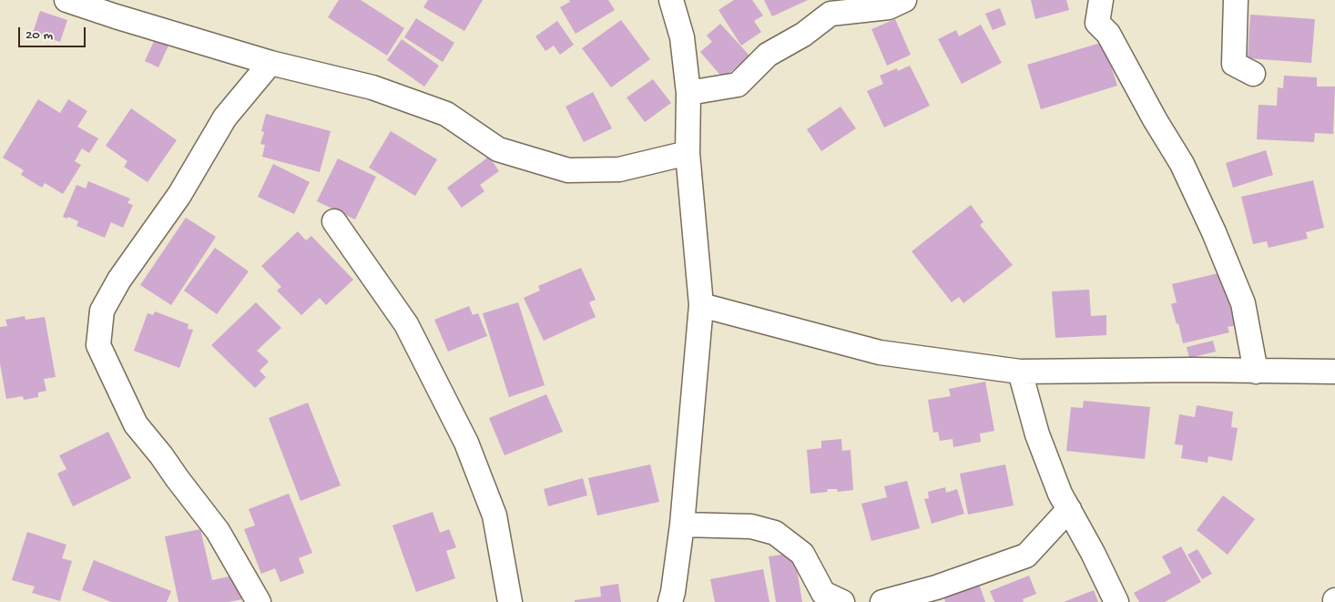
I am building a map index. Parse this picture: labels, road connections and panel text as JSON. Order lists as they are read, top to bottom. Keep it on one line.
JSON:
{"scale_bar":"20 m"}
